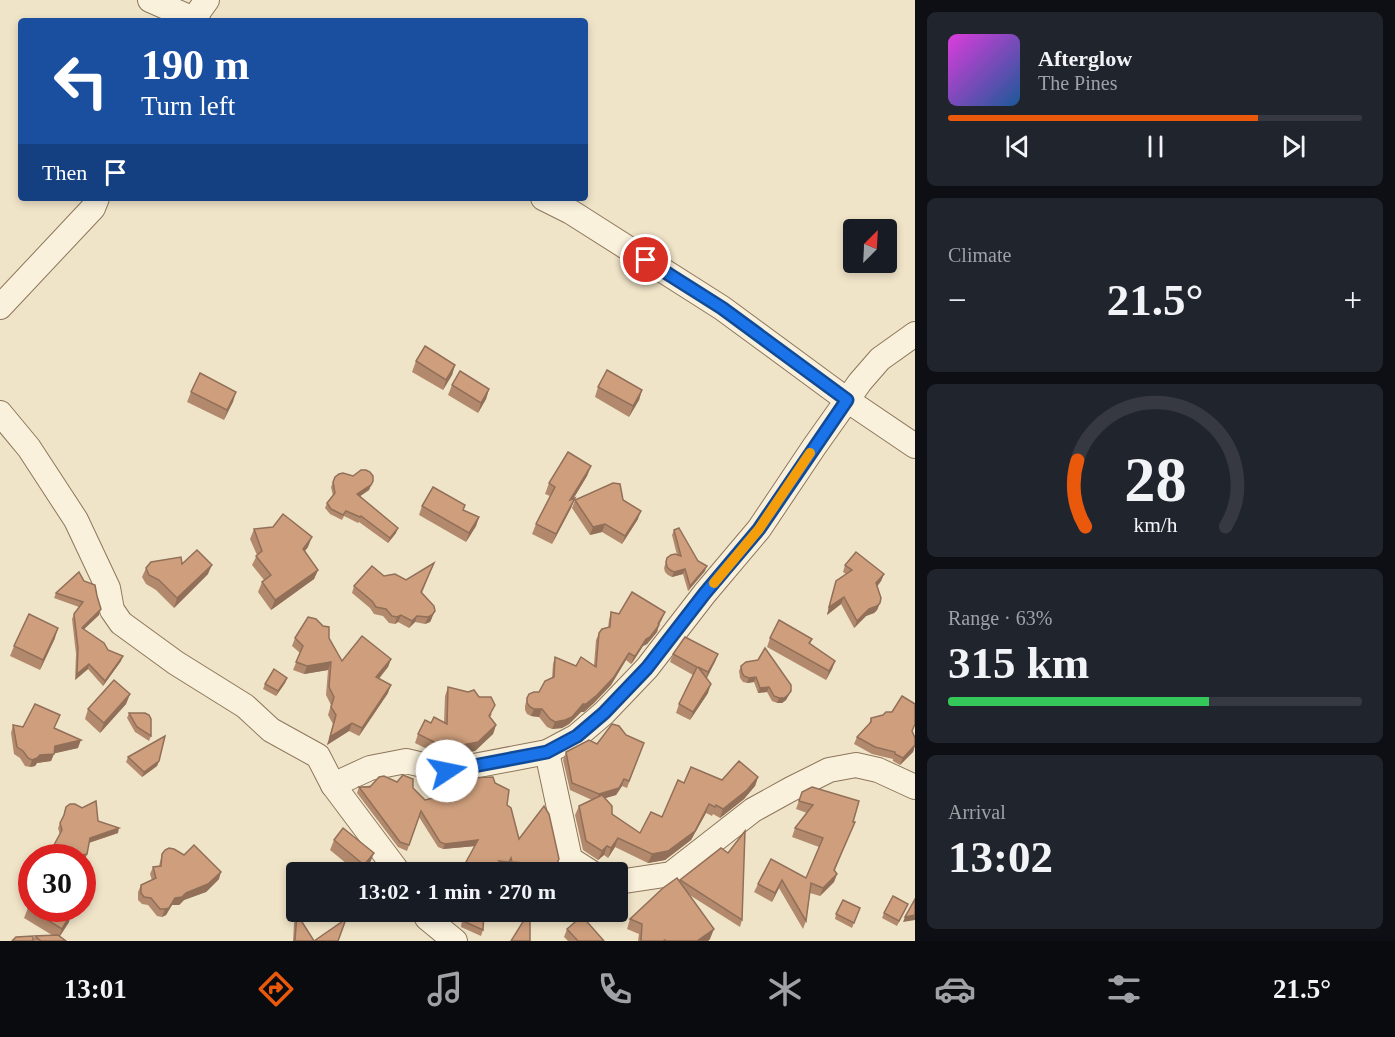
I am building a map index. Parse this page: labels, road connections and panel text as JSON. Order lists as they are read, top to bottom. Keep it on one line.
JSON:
{"north":"top right","page":{"turn":["190 m","Turn left"],"song":["Afterglow","The Pines"],"then":"Then","tile":["Climate",["Range · 63%","315 km"],["Arrival","13:02"]],"heat":["−","21.5°","+"],"limit":"30","trip":"13:02 · 1 min · 270 m","tabs":["13:01","21.5°"],"gauge":["28","km/h"]}}
